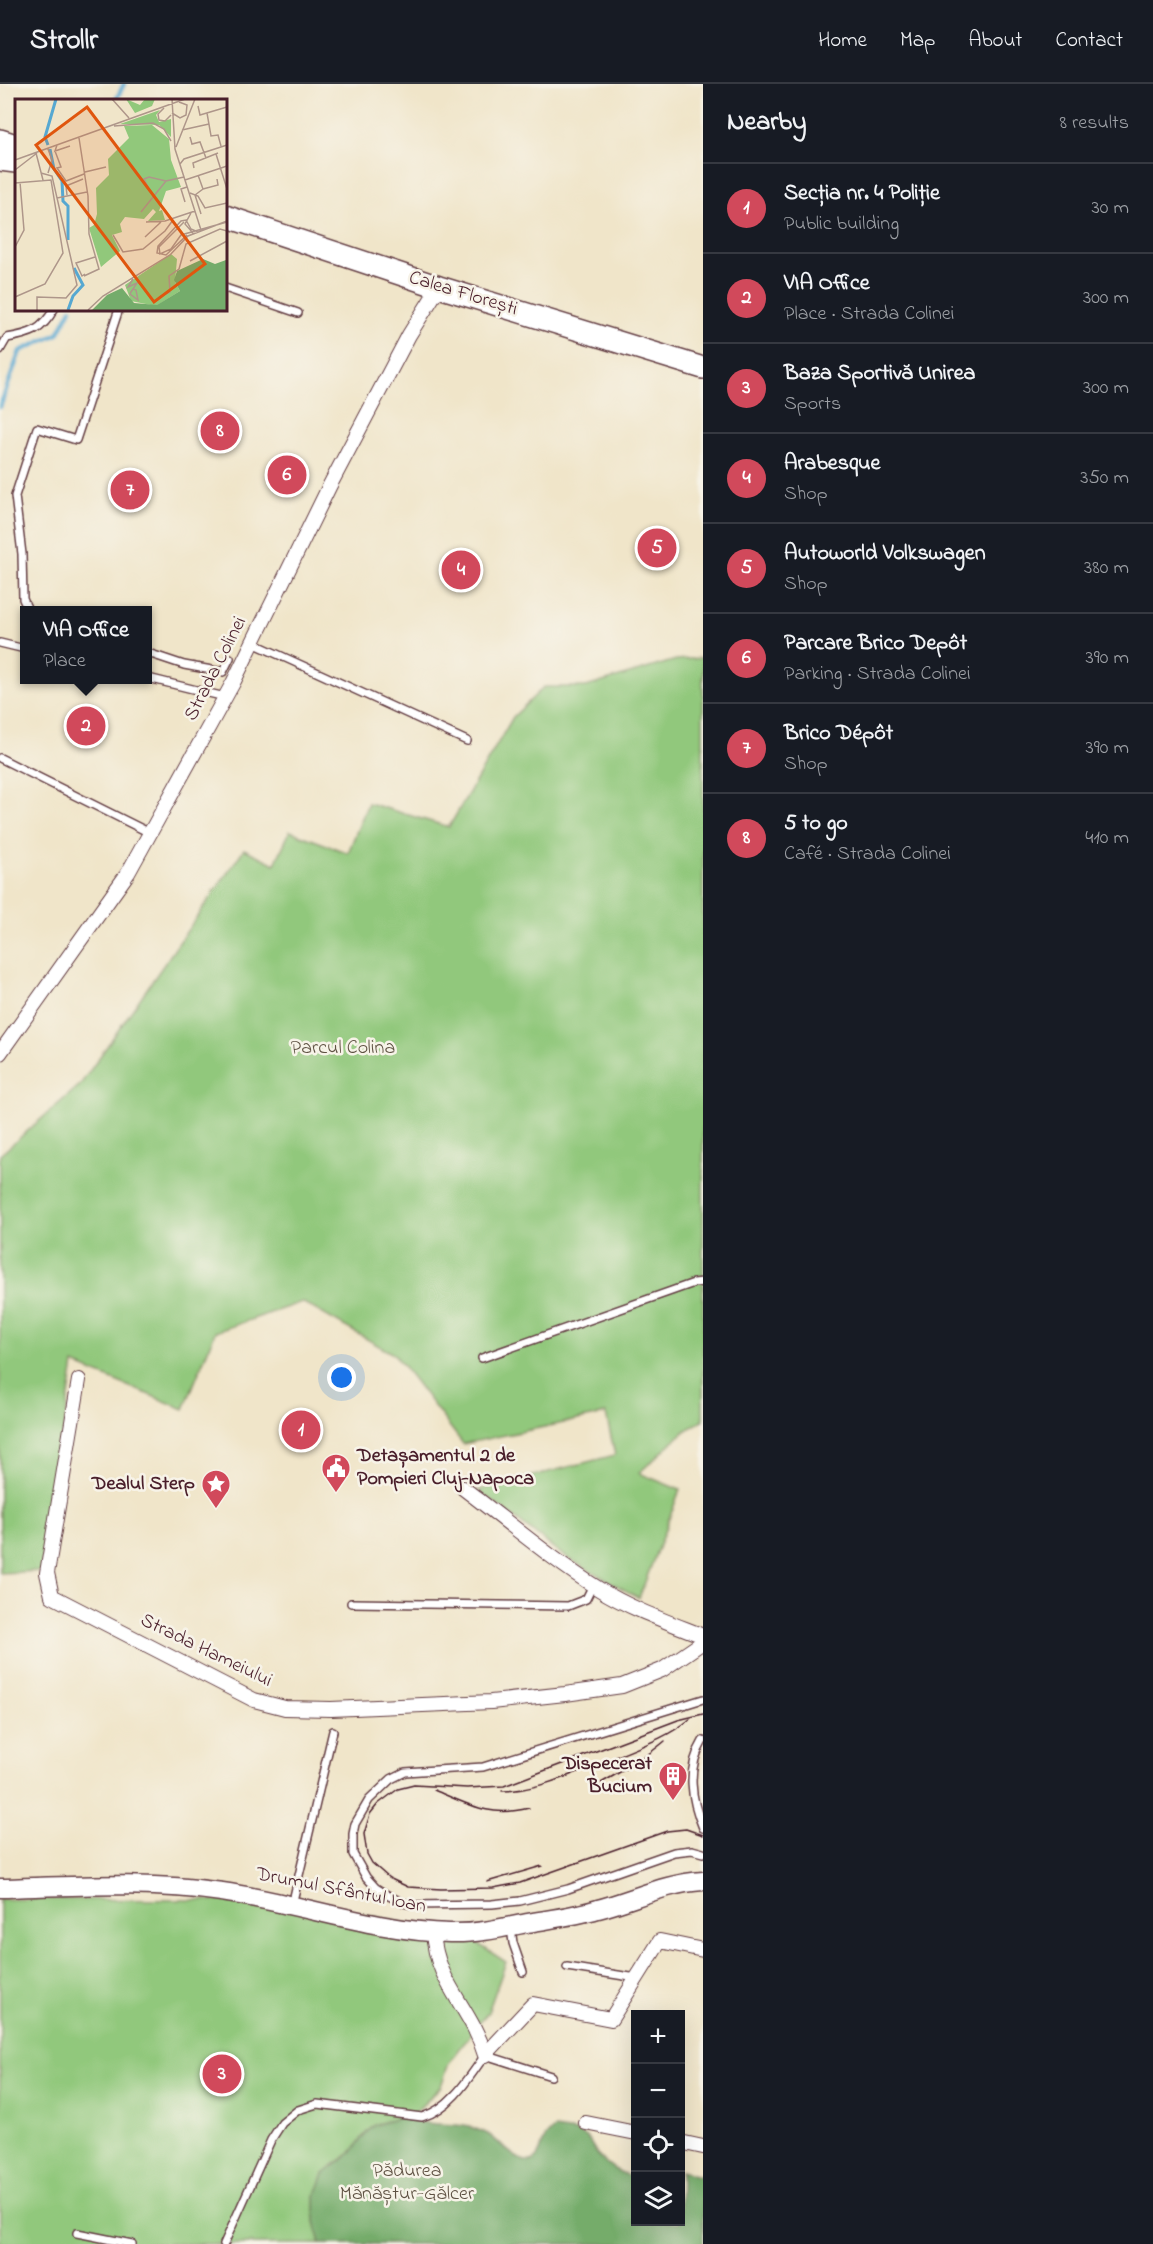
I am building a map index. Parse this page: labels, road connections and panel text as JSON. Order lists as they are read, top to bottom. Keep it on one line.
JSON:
{"streets":{"main road":["Calea Florești","Drumul Sfântul Ioan"],"street":["Strada Colinei","Strada Hameiului"]},"crossings":[["Calea Florești","Strada Colinei"]],"parks":["Parcul Colina","Pădurea Mănăștur-Gălcer"],"places":{"public building":["Detașamentul 2 de Pompieri Cluj-Napoca"],"place":["Dealul Sterp"],"building":["Dispecerat Bucium"]},"page":{"header":"Strollr","nav":["Home","Map","About","Contact"],"heading":["Nearby","8 results"],"list":[{"mark":"1","name":"Secția nr. 4 Poliție","note":"Public building","value":"30 m"},{"mark":"2","name":"VIA Office","note":"Place · Strada Colinei","value":"300 m"},{"mark":"3","name":"Baza Sportivă Unirea","note":"Sports","value":"300 m"},{"mark":"4","name":"Arabesque","note":"Shop","value":"350 m"},{"mark":"5","name":"Autoworld Volkswagen","note":"Shop","value":"380 m"},{"mark":"6","name":"Parcare Brico Depôt","note":"Parking · Strada Colinei","value":"390 m"},{"mark":"7","name":"Brico Dépôt","note":"Shop","value":"390 m"},{"mark":"8","name":"5 to go","note":"Café · Strada Colinei","value":"410 m"}],"pins":["8","6","7","5","4","2","1","3"],"popup":["VIA Office","Place"],"map_buttons":["+","−"]}}
